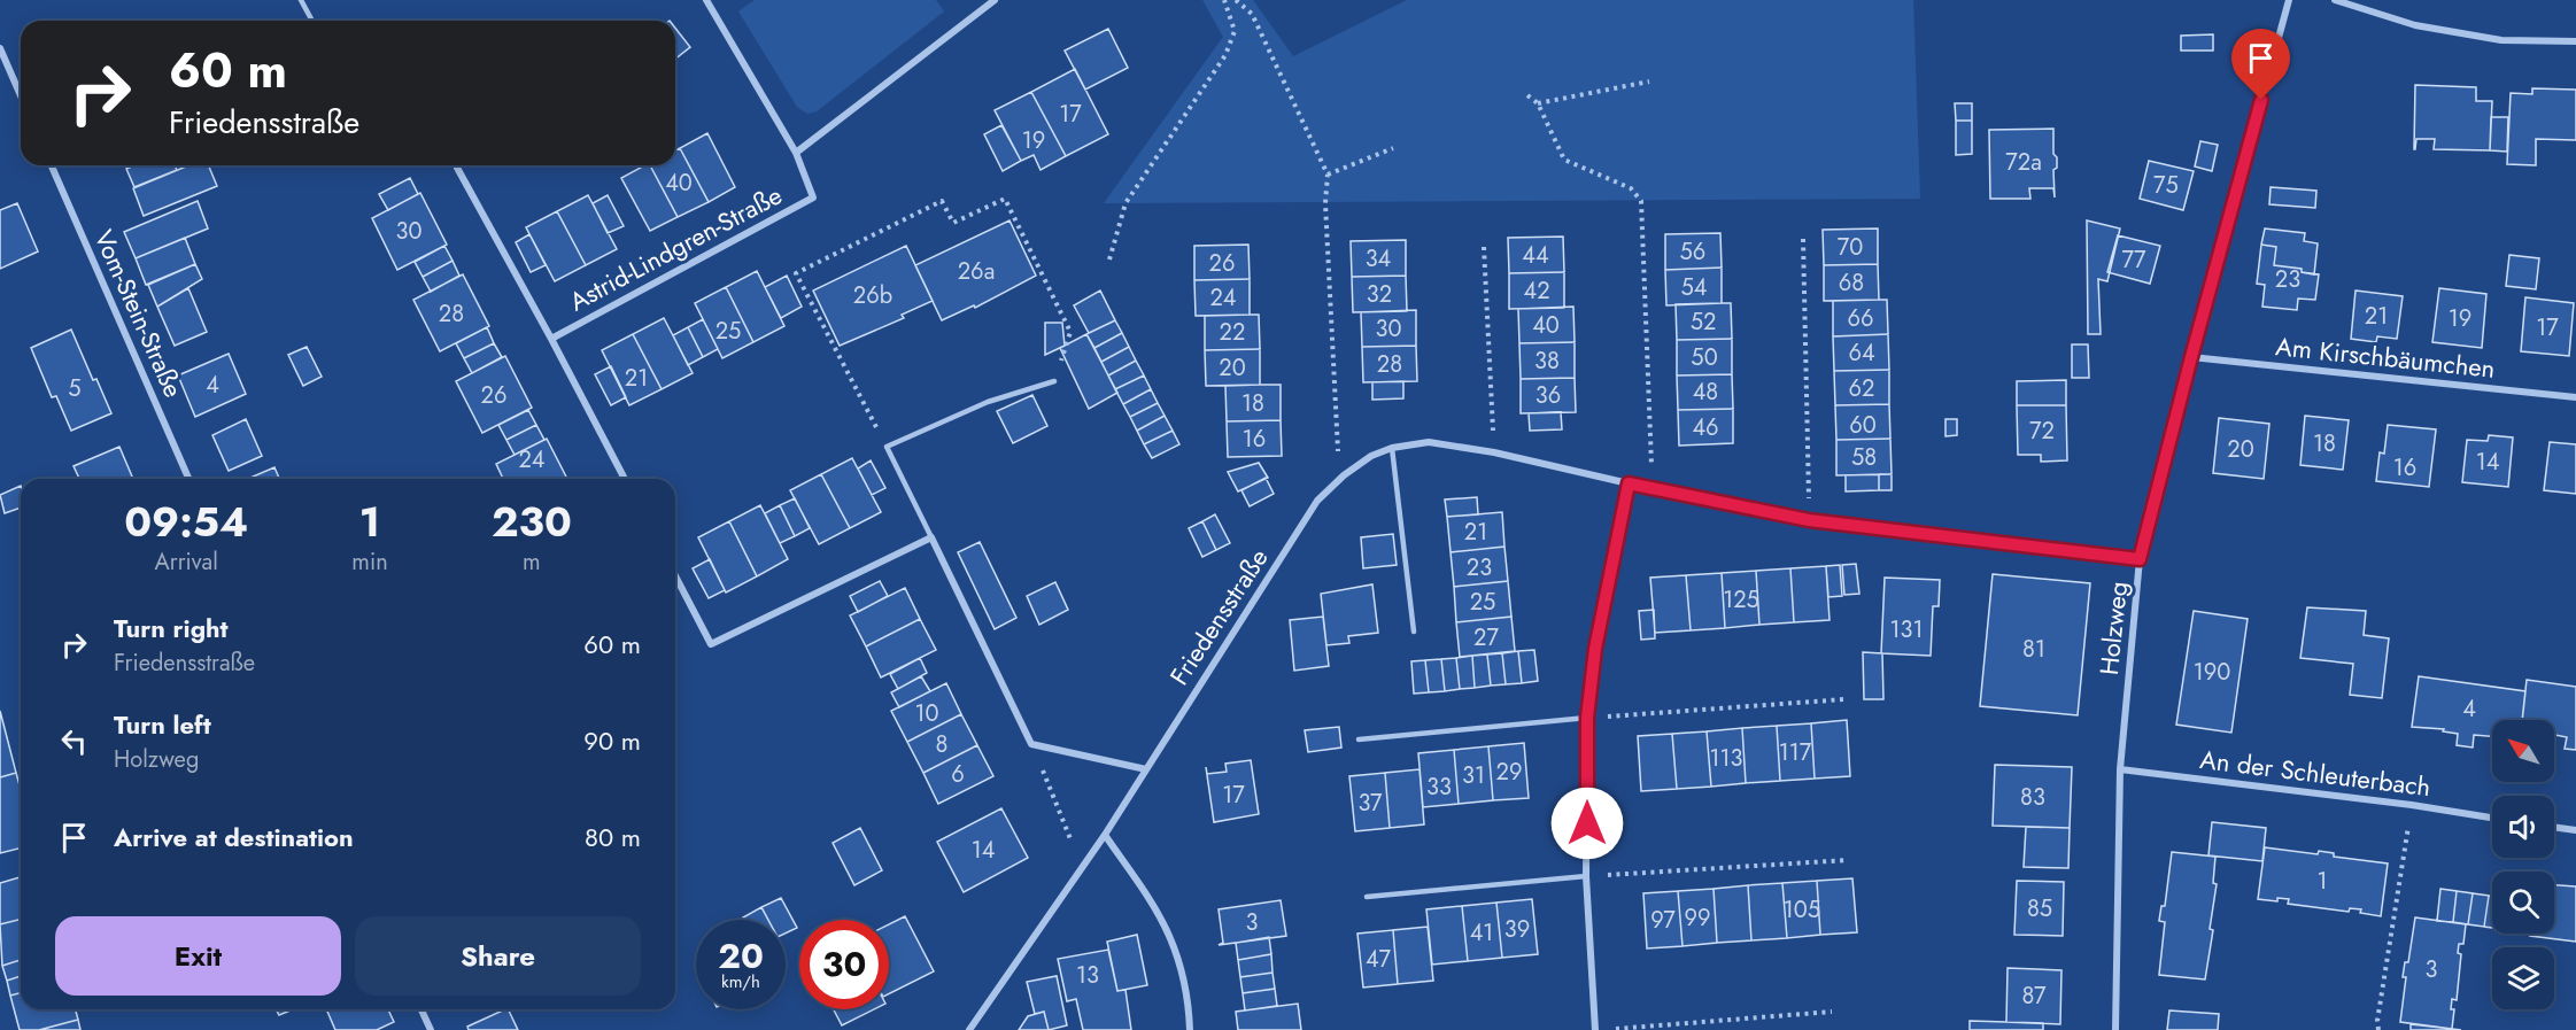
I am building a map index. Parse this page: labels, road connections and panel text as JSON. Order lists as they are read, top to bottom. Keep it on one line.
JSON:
{"streets":{"street":["Astrid-Lindgren-Straße","Vom-Stein-Straße","Am Kirschbäumchen","Friedensstraße","Holzweg","An der Schleuterbach"]},"crossings":[["Am Kirschbäumchen","Holzweg"],["Friedensstraße","Holzweg"],["Holzweg","An der Schleuterbach"]],"house_numbers":["17","19","72a","40","75","30","70","56","44","34","77","26","26a","23","68","54","42","32","26b","24","28","21","66","19","52","40","17","30","25","22","64","50","38","28","20","21","4","5","62","48","26","36","18","60","46","72","16","18","20","58","24","14","16","21","23","125","25","131","27","81","190","4","10","8","117","113","29","6","31","33","17","83","37","14","1","85","105","99","97","3","39","41","47","3","13","87"],"north":"top left","page":{"turn":["60 m","Friedensstraße"],"eta":["09:54","Arrival","1","min","230","m"],"list":[{"name":"Turn right","note":"Friedensstraße","value":"60 m"},{"name":"Turn left","note":"Holzweg","value":"90 m"},{"name":"Arrive at destination","value":"80 m"}],"buttons":["Exit","Share"],"speed":"20 km/h","limit":"30"}}
